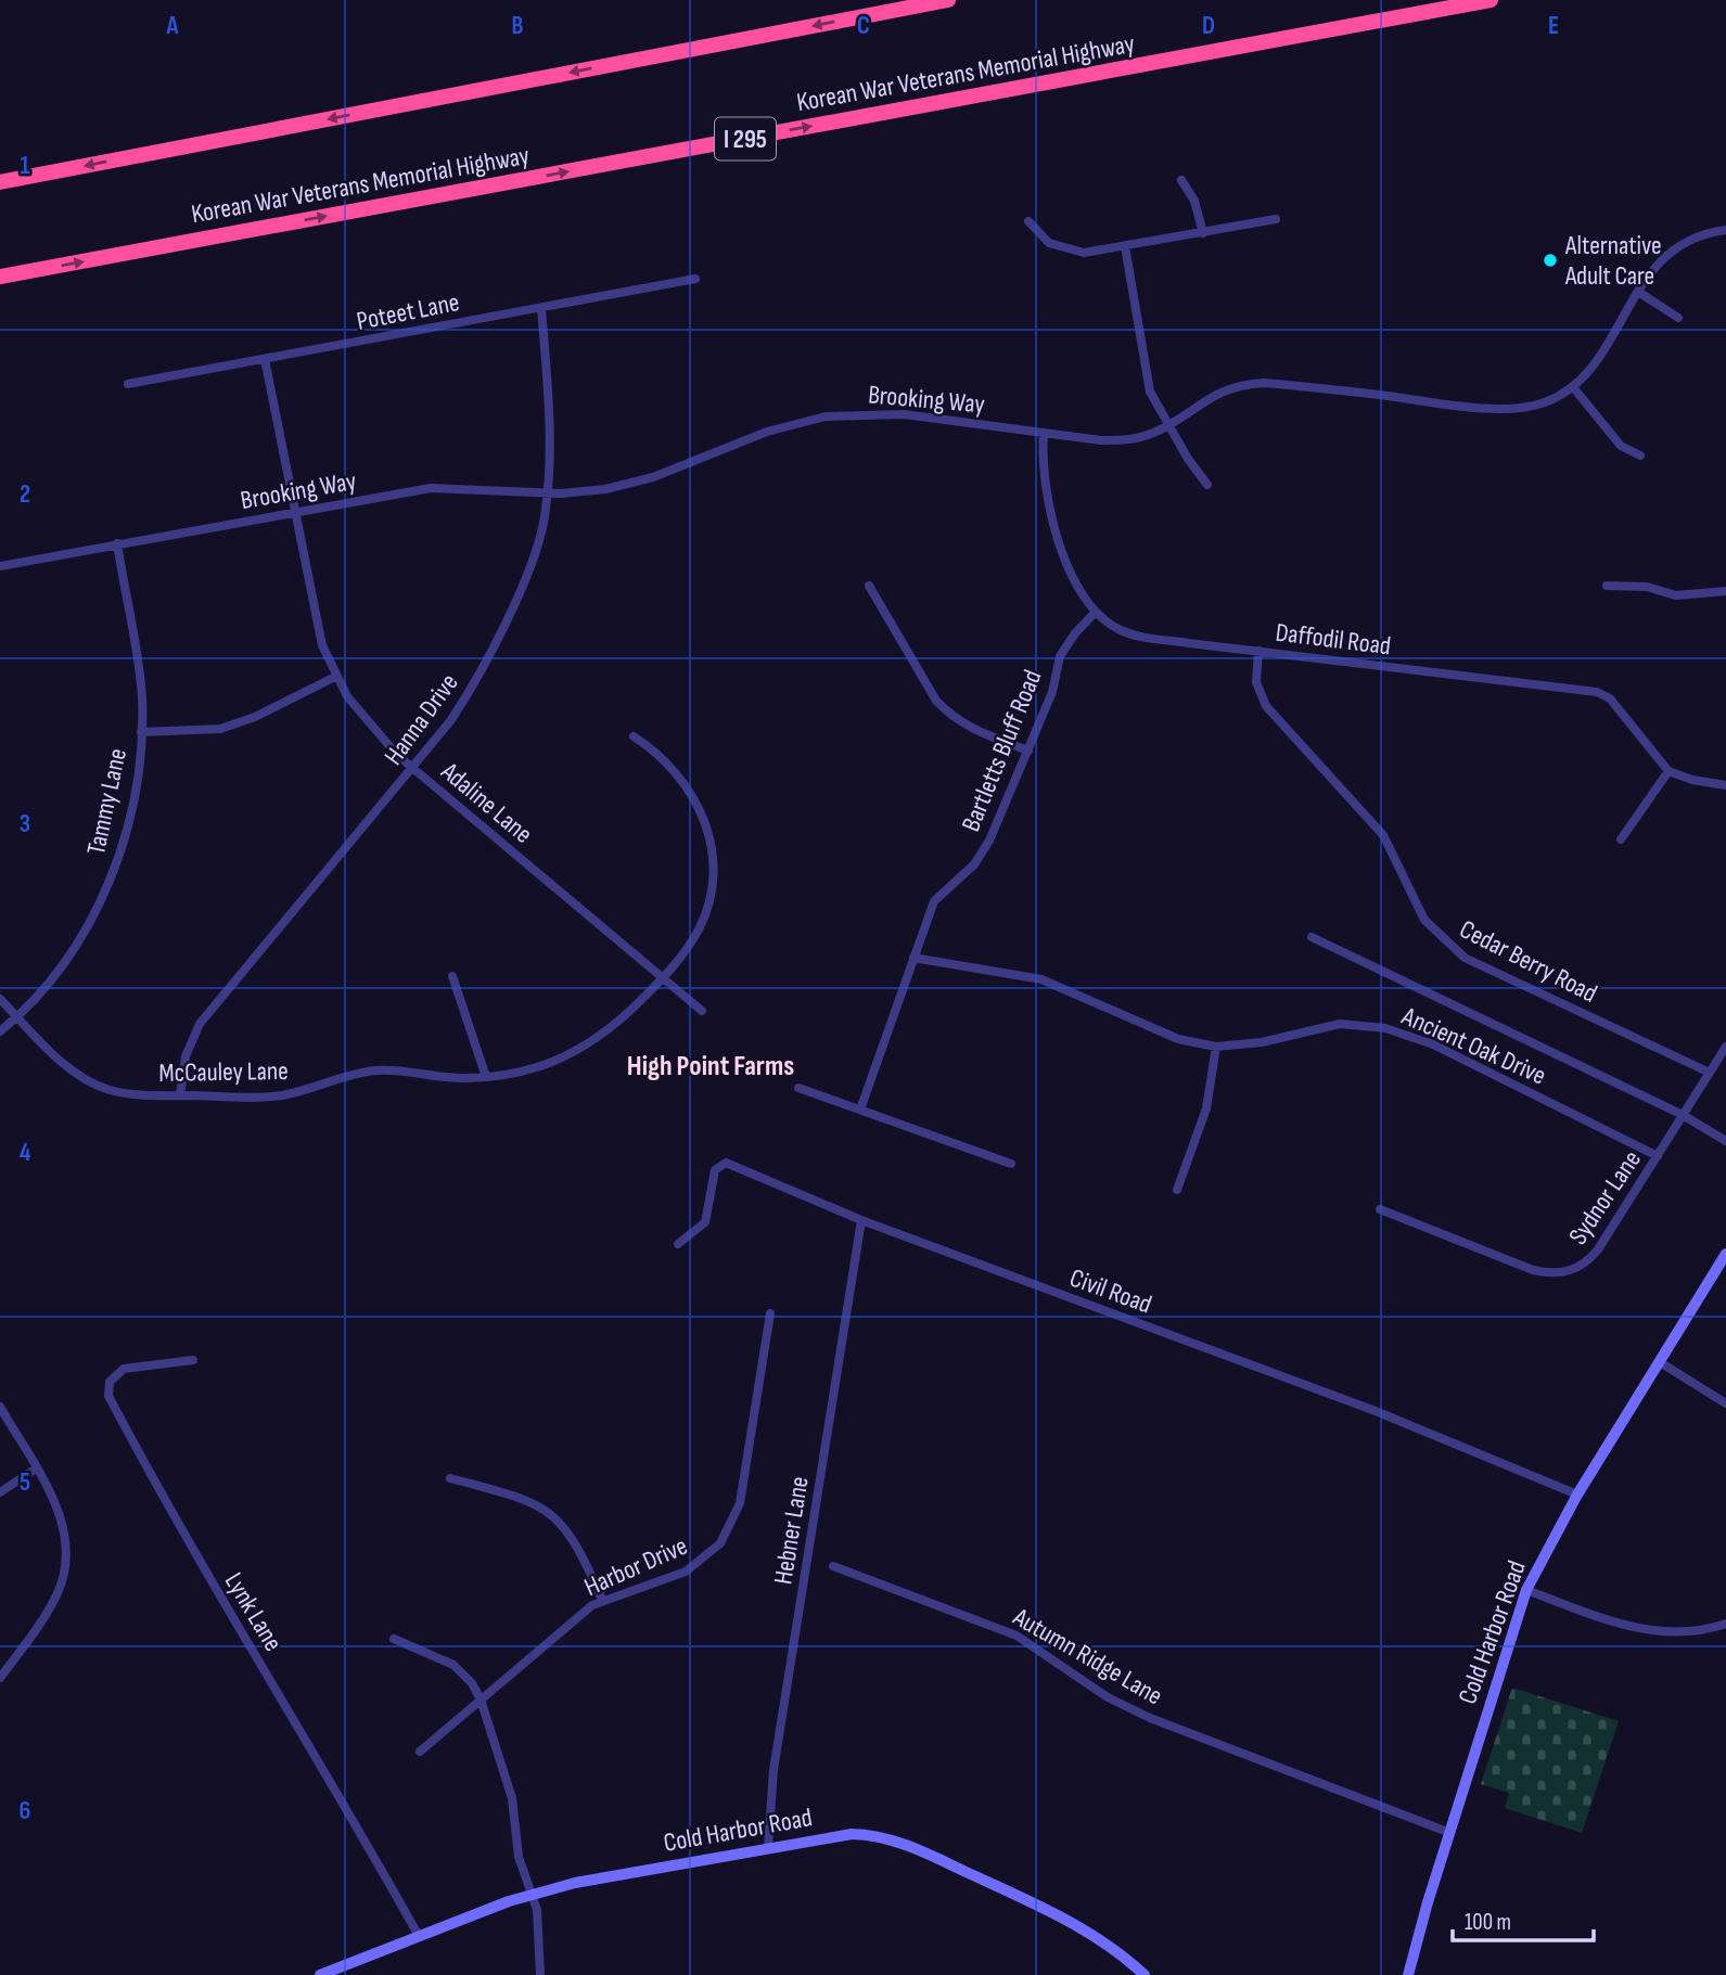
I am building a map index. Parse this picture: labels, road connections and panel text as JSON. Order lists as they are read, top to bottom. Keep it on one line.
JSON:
{"streets":{"highway":["Korean War Veterans Memorial Highway","I 295"],"main road":["Cold Harbor Road"],"street":["Poteet Lane","Brooking Way","Daffodil Road","Hanna Drive","Bartletts Bluff Road","Tammy Lane","Adaline Lane","Cedar Berry Road","Ancient Oak Drive","McCauley Lane","Sydnor Lane","Civil Road","Hebner Lane","Harbor Drive","Lynk Lane","Autumn Ridge Lane"]},"crossings":[["Poteet Lane","Hanna Drive"],["Poteet Lane","Adaline Lane"],["Brooking Way","Hanna Drive"],["Brooking Way","Tammy Lane"],["Brooking Way","Adaline Lane"],["Daffodil Road","Bartletts Bluff Road"],["Daffodil Road","Cedar Berry Road"],["Hanna Drive","Adaline Lane"],["Hanna Drive","McCauley Lane"],["Bartletts Bluff Road","Ancient Oak Drive"],["Tammy Lane","McCauley Lane"],["Adaline Lane","McCauley Lane"],["Cedar Berry Road","Sydnor Lane"],["Ancient Oak Drive","Sydnor Lane"],["Civil Road","Hebner Lane"],["Civil Road","Cold Harbor Road"],["Hebner Lane","Cold Harbor Road"],["Lynk Lane","Cold Harbor Road"],["Cold Harbor Road","Autumn Ridge Lane"]],"districts":["High Point Farms"],"places":["Alternative Adult Care"],"scale_bar":"100 m","grid":{"columns":["A","B","C","D","E"],"rows":["1","2","3","4","5","6"]}}
